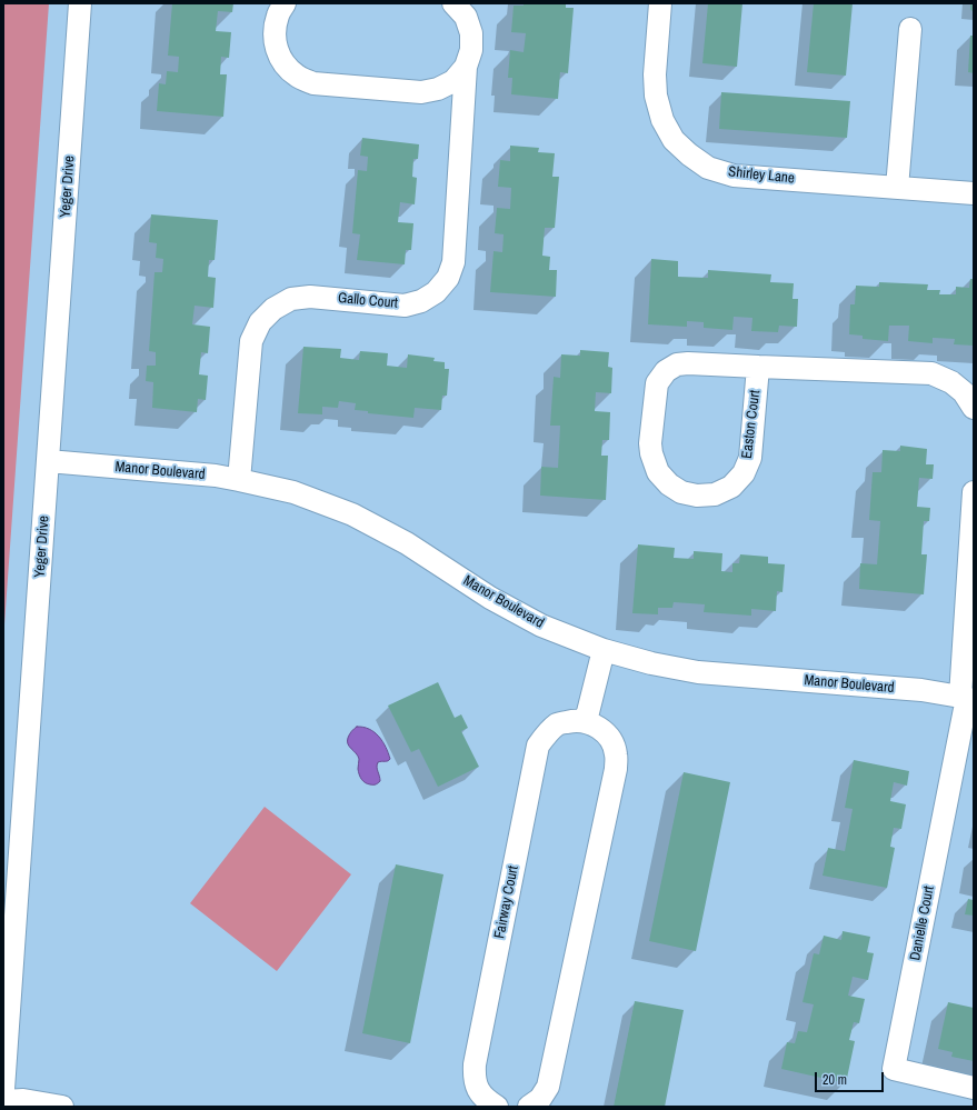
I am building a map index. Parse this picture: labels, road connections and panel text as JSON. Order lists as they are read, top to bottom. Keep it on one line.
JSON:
{"streets":{"street":["Shirley Lane","Yeger Drive","Gallo Court","Easton Court","Manor Boulevard","Fairway Court","Danielle Court"]},"crossings":[["Yeger Drive","Manor Boulevard"],["Gallo Court","Manor Boulevard"],["Manor Boulevard","Danielle Court"]],"scale_bar":"20 m"}
